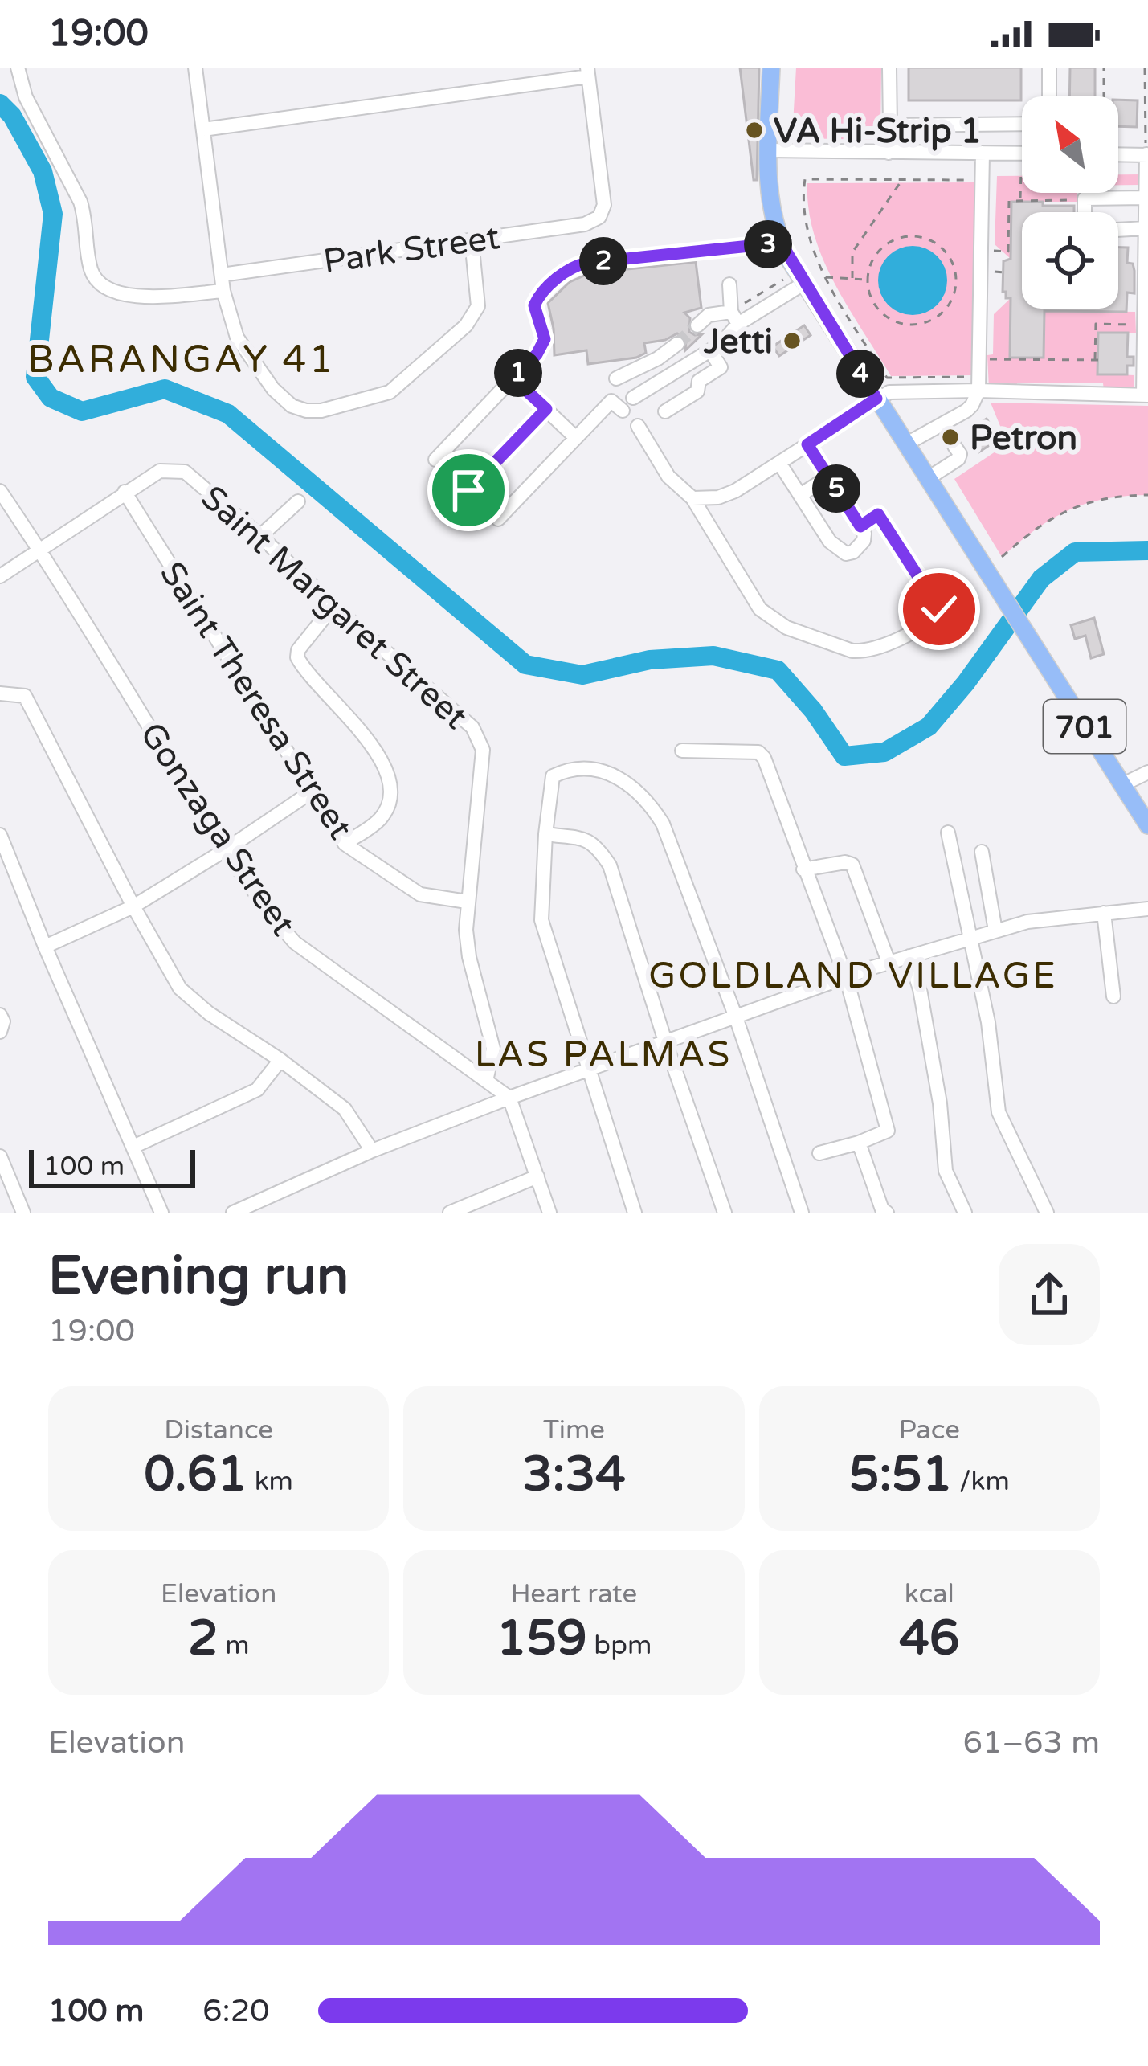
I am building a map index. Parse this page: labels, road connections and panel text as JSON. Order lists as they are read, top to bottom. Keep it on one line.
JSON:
{"streets":{"main road":["701"],"street":["Park Street","Saint Margaret Street","Saint Theresa Street","Gonzaga Street"]},"crossings":[["Saint Margaret Street","Saint Theresa Street"],["Saint Margaret Street","Gonzaga Street"]],"districts":["BARANGAY 41","GOLDLAND VILLAGE","LAS PALMAS"],"places":["VA Hi-Strip 1","Jetti","Petron"],"scale_bar":"100 m","north":"top left","page":{"status":"19:00","pins":["3","2","1","4","5"],"scale":"100 m","heading":["Evening run","19:00"],"stats":[["Distance","0.61 km"],["Time","3:34"],["Pace","5:51 /km"],["Elevation","2 m"],["Heart rate","159 bpm"],["kcal","46"]],"chart":["Elevation","61–63 m"],"list":[{"name":"100 m","note":"6:20"}]}}
